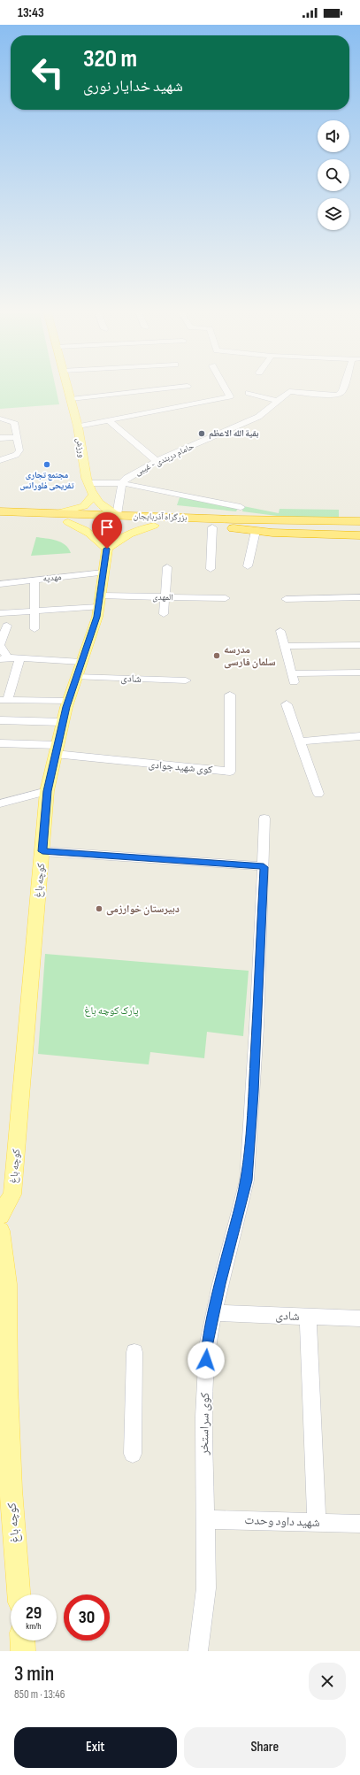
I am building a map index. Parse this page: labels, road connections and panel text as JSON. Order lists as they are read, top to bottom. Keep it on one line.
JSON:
{"streets":{"highway":["بزرگراه آذربایجان"],"main road":["ورزش","کوچه باغ"],"street":["حامام دربندی - غیبی","مهدیه","المهدی","شادی","کوی شهید جوادی","کوی سراستخر","شهید داود وحدت"]},"crossings":[["ورزش","بزرگراه آذربایجان"],["مهدیه","کوچه باغ"],["المهدی","کوچه باغ"],["شادی","کوچه باغ"],["شادی","کوی سراستخر"],["کوی شهید جوادی","کوچه باغ"],["کوی سراستخر","شهید داود وحدت"]],"parks":["پارک کوچه باغ"],"places":["بقیة الله الاعظم","مجتمع تجاری تفریحی فلورانس","مدرسه سلمان فارسی","دبیرستان خوارزمی"],"page":{"status":"13:43","turn":["320 m","شهید خدایار نوری"],"speed":"29 km/h","limit":"30","heading":["3 min","850 m · 13:46"],"buttons":["Exit","Share"]}}
